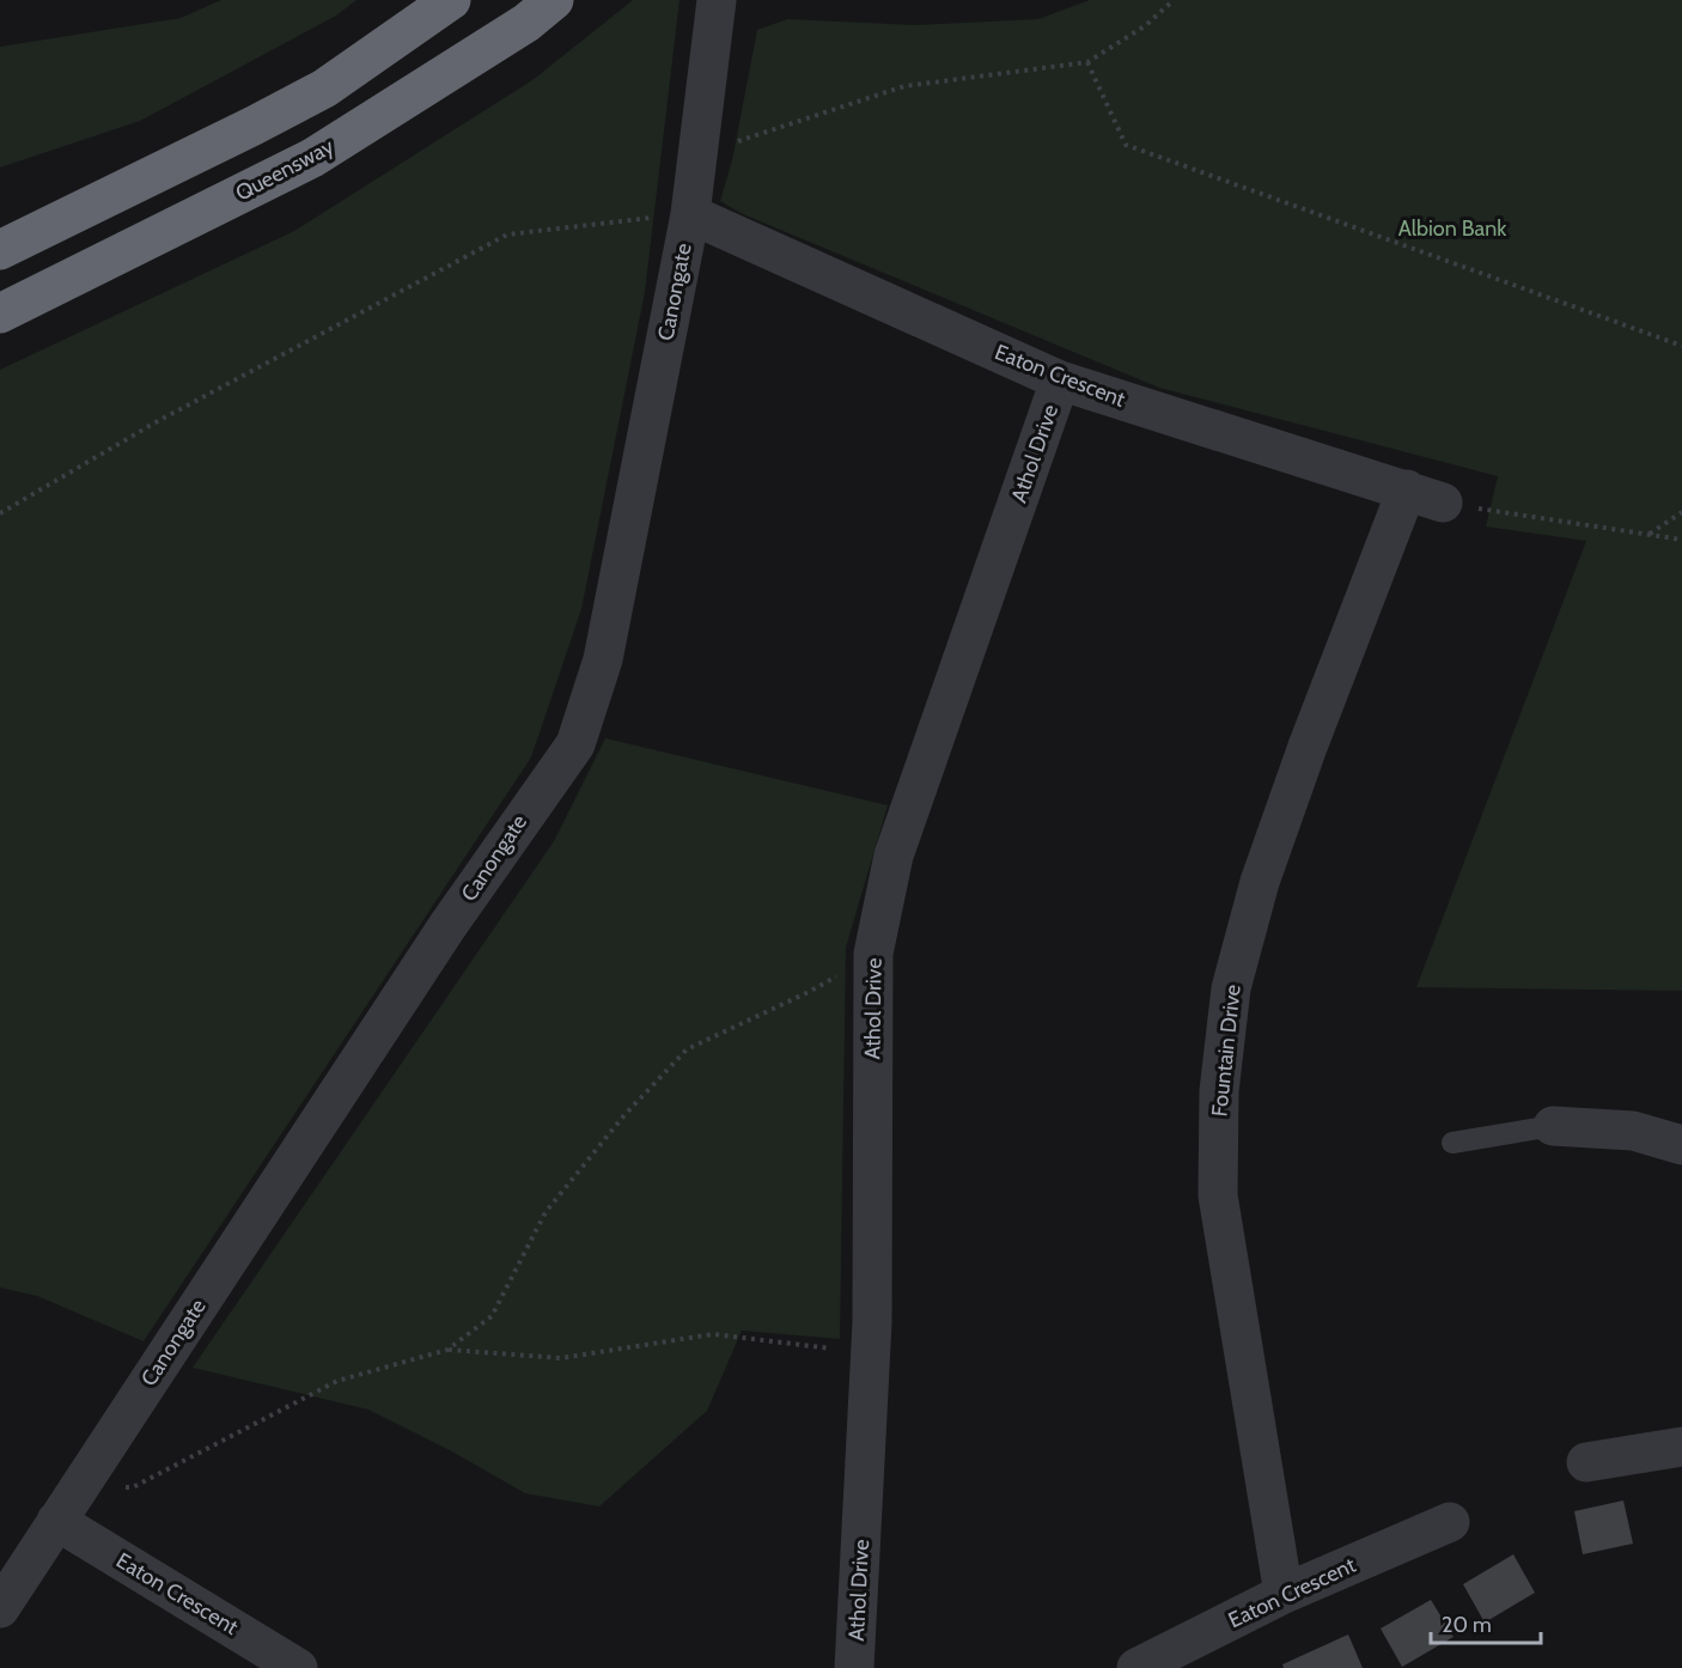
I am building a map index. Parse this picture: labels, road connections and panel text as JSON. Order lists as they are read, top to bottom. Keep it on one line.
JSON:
{"streets":{"highway":["Queensway"],"street":["Canongate","Eaton Crescent","Athol Drive","Fountain Drive"]},"crossings":[["Canongate","Eaton Crescent"],["Eaton Crescent","Athol Drive"],["Eaton Crescent","Fountain Drive"]],"parks":["Albion Bank"],"scale_bar":"20 m"}
